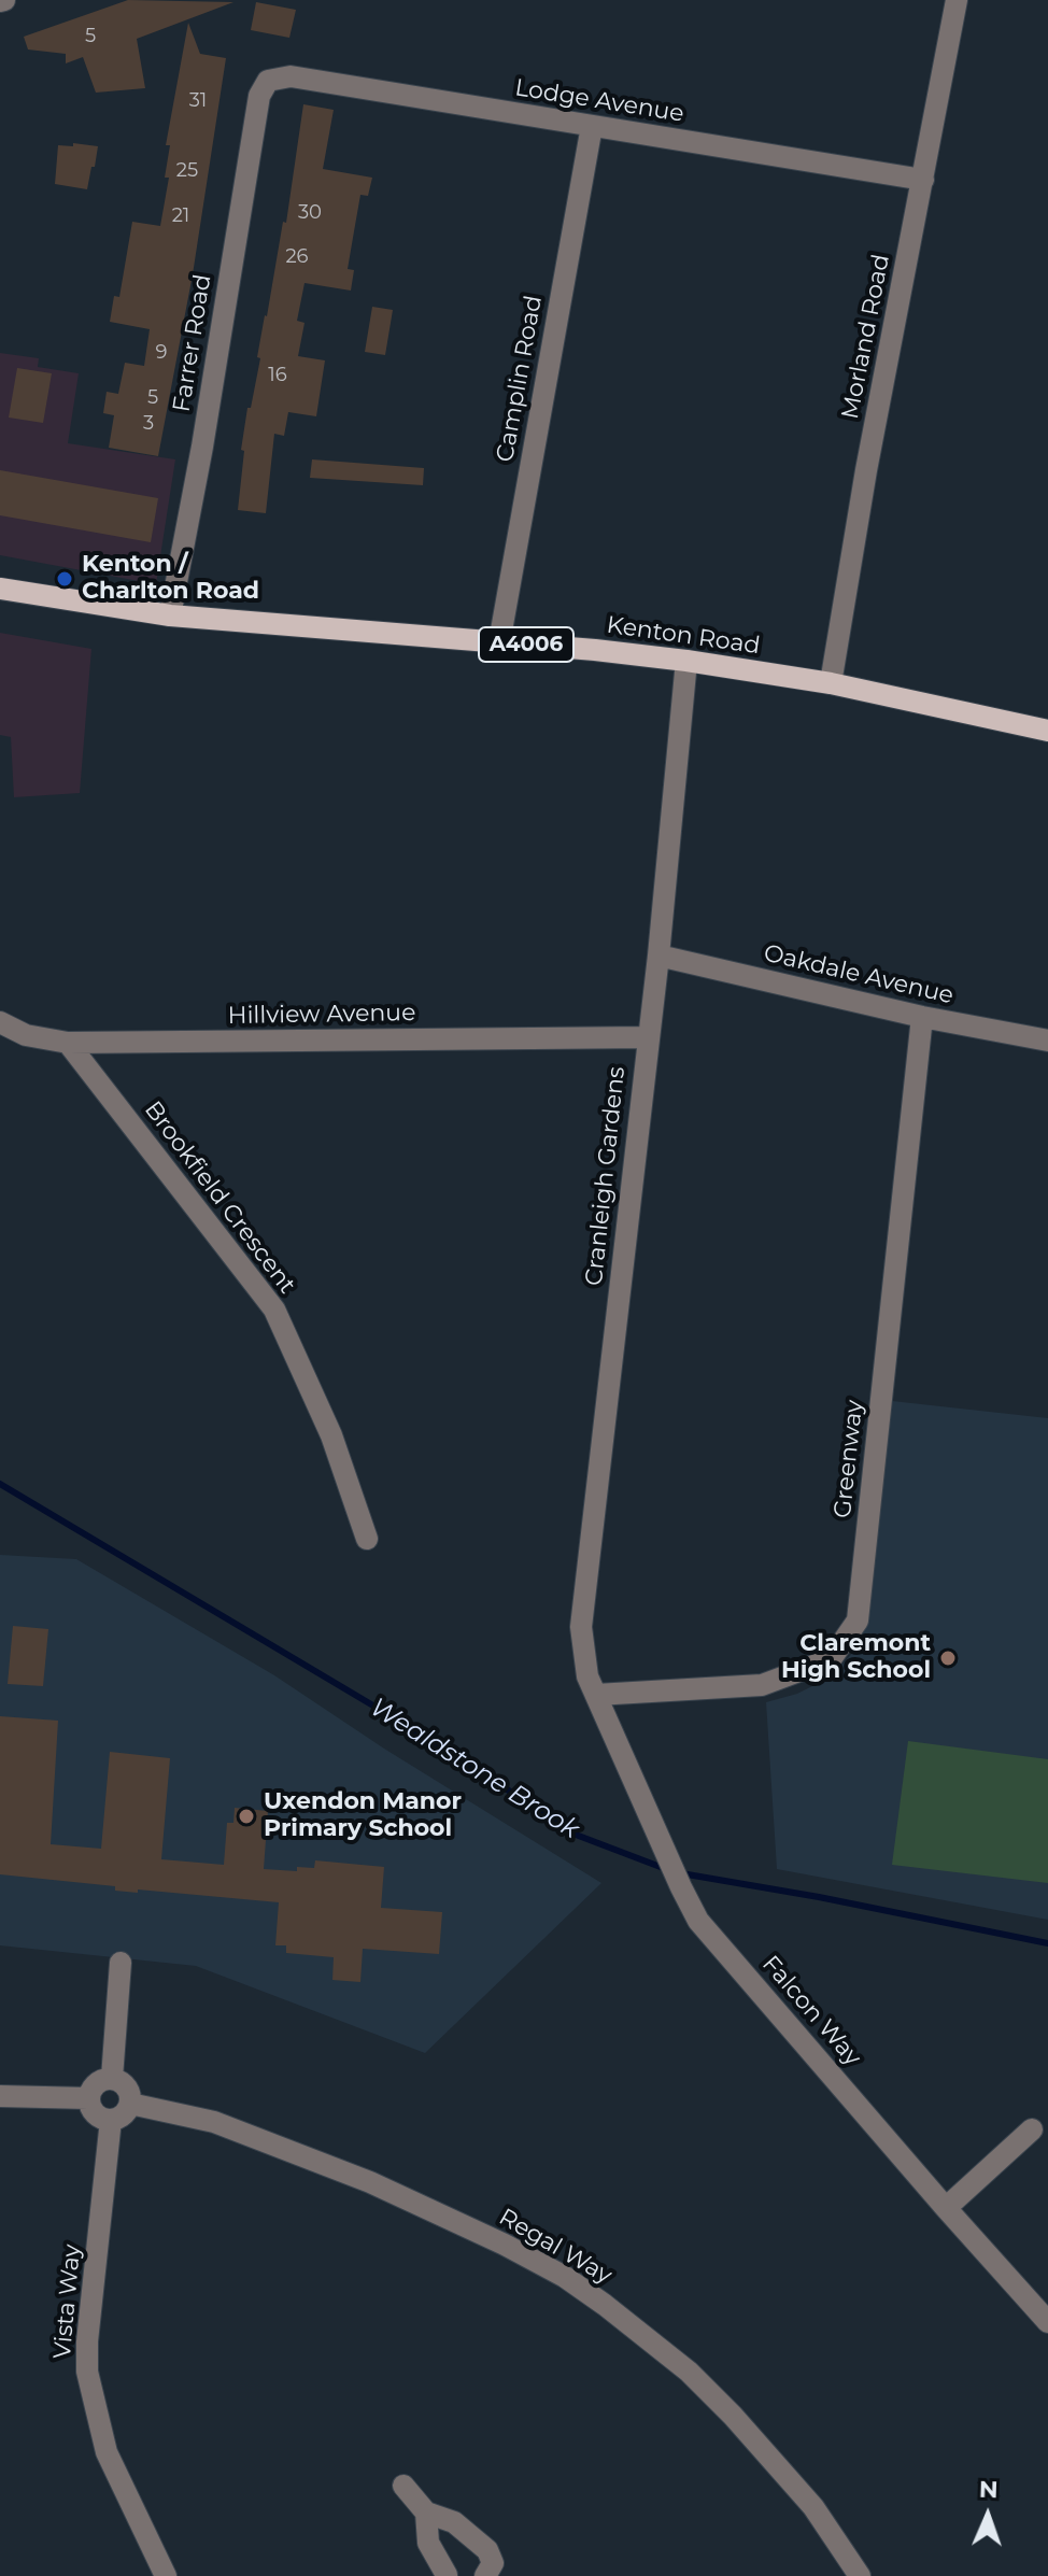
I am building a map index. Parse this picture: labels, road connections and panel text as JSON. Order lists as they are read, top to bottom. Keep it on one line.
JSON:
{"streets":{"main road":["Kenton Road","A4006"],"street":["Lodge Avenue","Morland Road","Farrer Road","Camplin Road","Oakdale Avenue","Hillview Avenue","Cranleigh Gardens","Brookfield Crescent","Greenway","Falcon Way","Regal Way","Vista Way"]},"crossings":[["Lodge Avenue","Morland Road"],["Lodge Avenue","Farrer Road"],["Lodge Avenue","Camplin Road"],["Morland Road","Kenton Road"],["Farrer Road","Kenton Road"],["Camplin Road","Kenton Road"],["Kenton Road","Cranleigh Gardens"],["Oakdale Avenue","Cranleigh Gardens"],["Oakdale Avenue","Greenway"],["Hillview Avenue","Cranleigh Gardens"],["Hillview Avenue","Brookfield Crescent"],["Cranleigh Gardens","Greenway"],["Cranleigh Gardens","Falcon Way"],["Greenway","Falcon Way"],["Regal Way","Vista Way"]],"water":["Wealdstone Brook"],"places":["Kenton / Charlton Road","Claremont High School","Uxendon Manor Primary School"],"house_numbers":["5","31","25","30","21","26","9","16","5","3"],"north":"top"}
